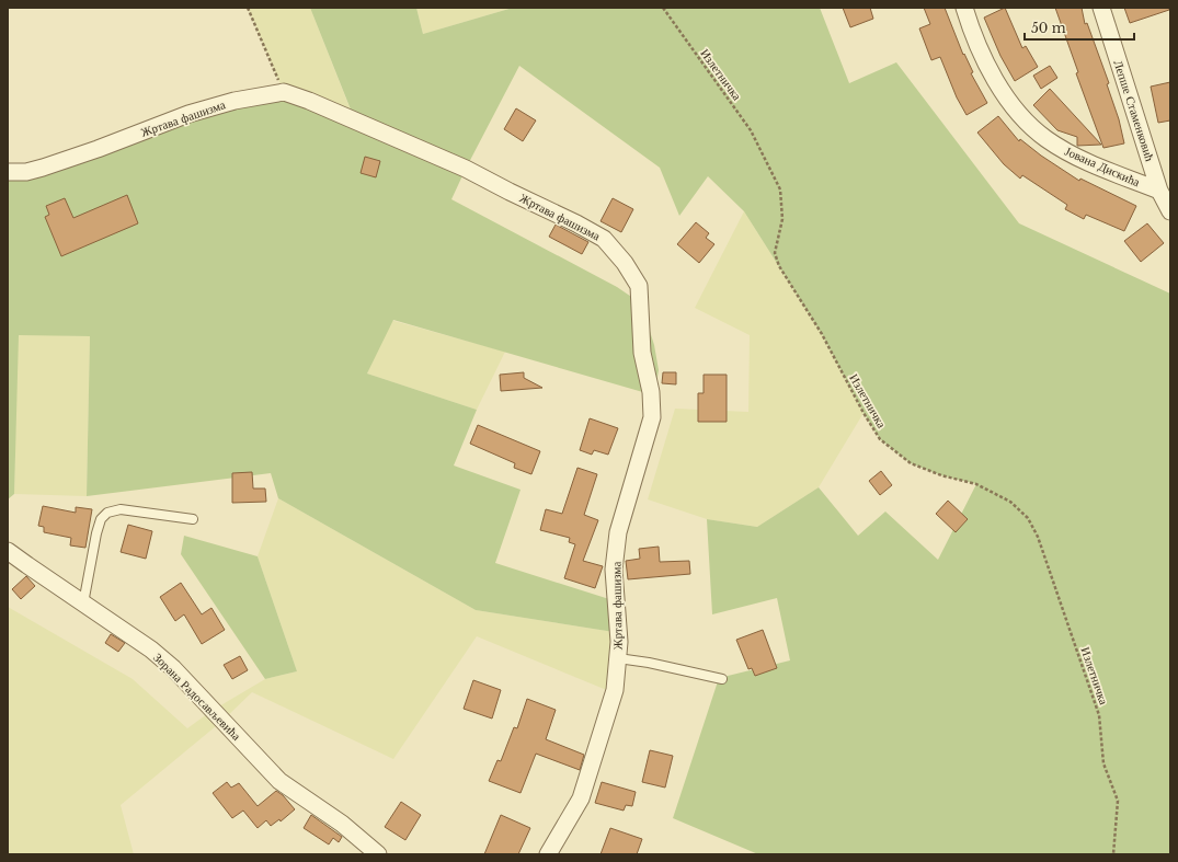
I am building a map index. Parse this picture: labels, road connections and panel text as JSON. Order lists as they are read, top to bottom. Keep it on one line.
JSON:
{"streets":{"street":["Лепше Стаменковић","Жртава фашизма","Јована Дискића","Зорана Радосављевића"],"path":["Излетничка"]},"crossings":[["Лепше Стаменковић","Јована Дискића"]],"scale_bar":"50 m"}
